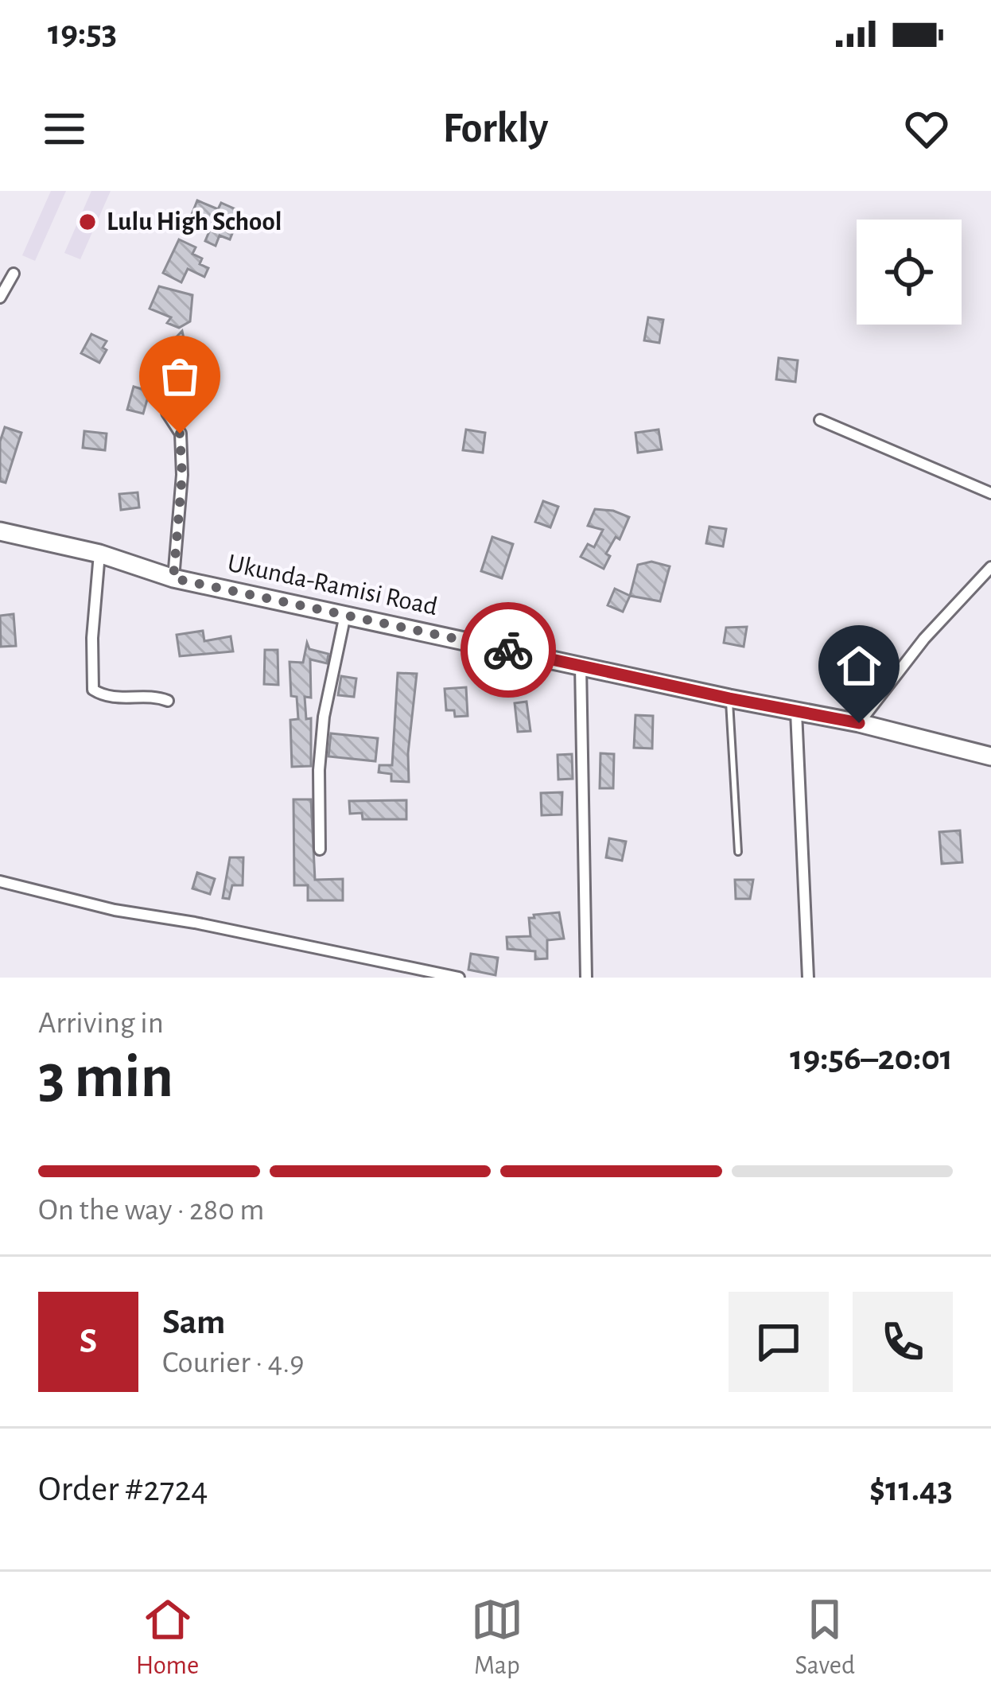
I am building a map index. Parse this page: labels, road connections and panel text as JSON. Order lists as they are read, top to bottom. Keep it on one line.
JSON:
{"streets":{"highway":["Ukunda-Ramisi Road"]},"places":["Lulu High School"],"page":{"status":"19:53","header":"Forkly","heading":["3 min","Arriving in","19:56–20:01"],"panel":["Sam","Courier · 4.9","Order #2724","$11.43"],"bar":"On the way · 280 m","round":"S","tabs":["Home","Map","Saved"]}}
